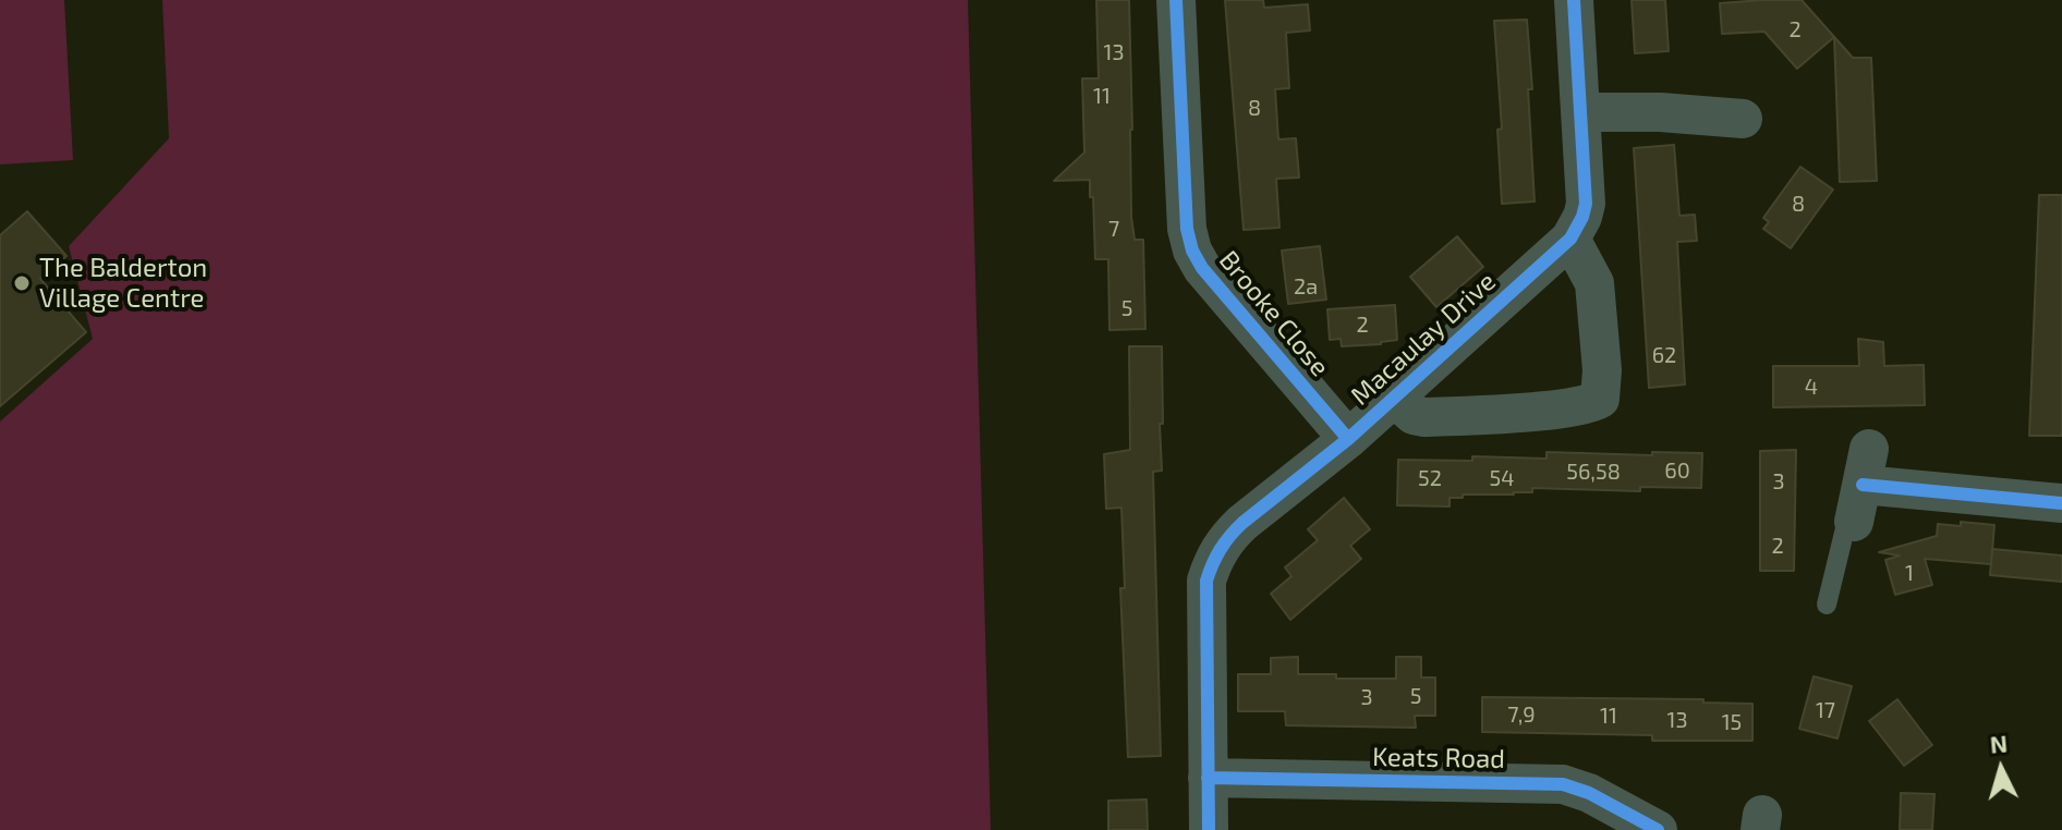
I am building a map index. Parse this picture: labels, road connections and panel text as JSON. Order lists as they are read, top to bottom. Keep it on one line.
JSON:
{"streets":{"street":["Brooke Close","Macaulay Drive","Keats Road"]},"crossings":[["Brooke Close","Macaulay Drive"],["Macaulay Drive","Keats Road"]],"places":["The Balderton Village Centre"],"house_numbers":["2","13","11","8","8","7","2a","5","2","62","4","60","56,58","52","54","3","2","1","5","3","17","7,9","11","13","15"],"north":"top"}
